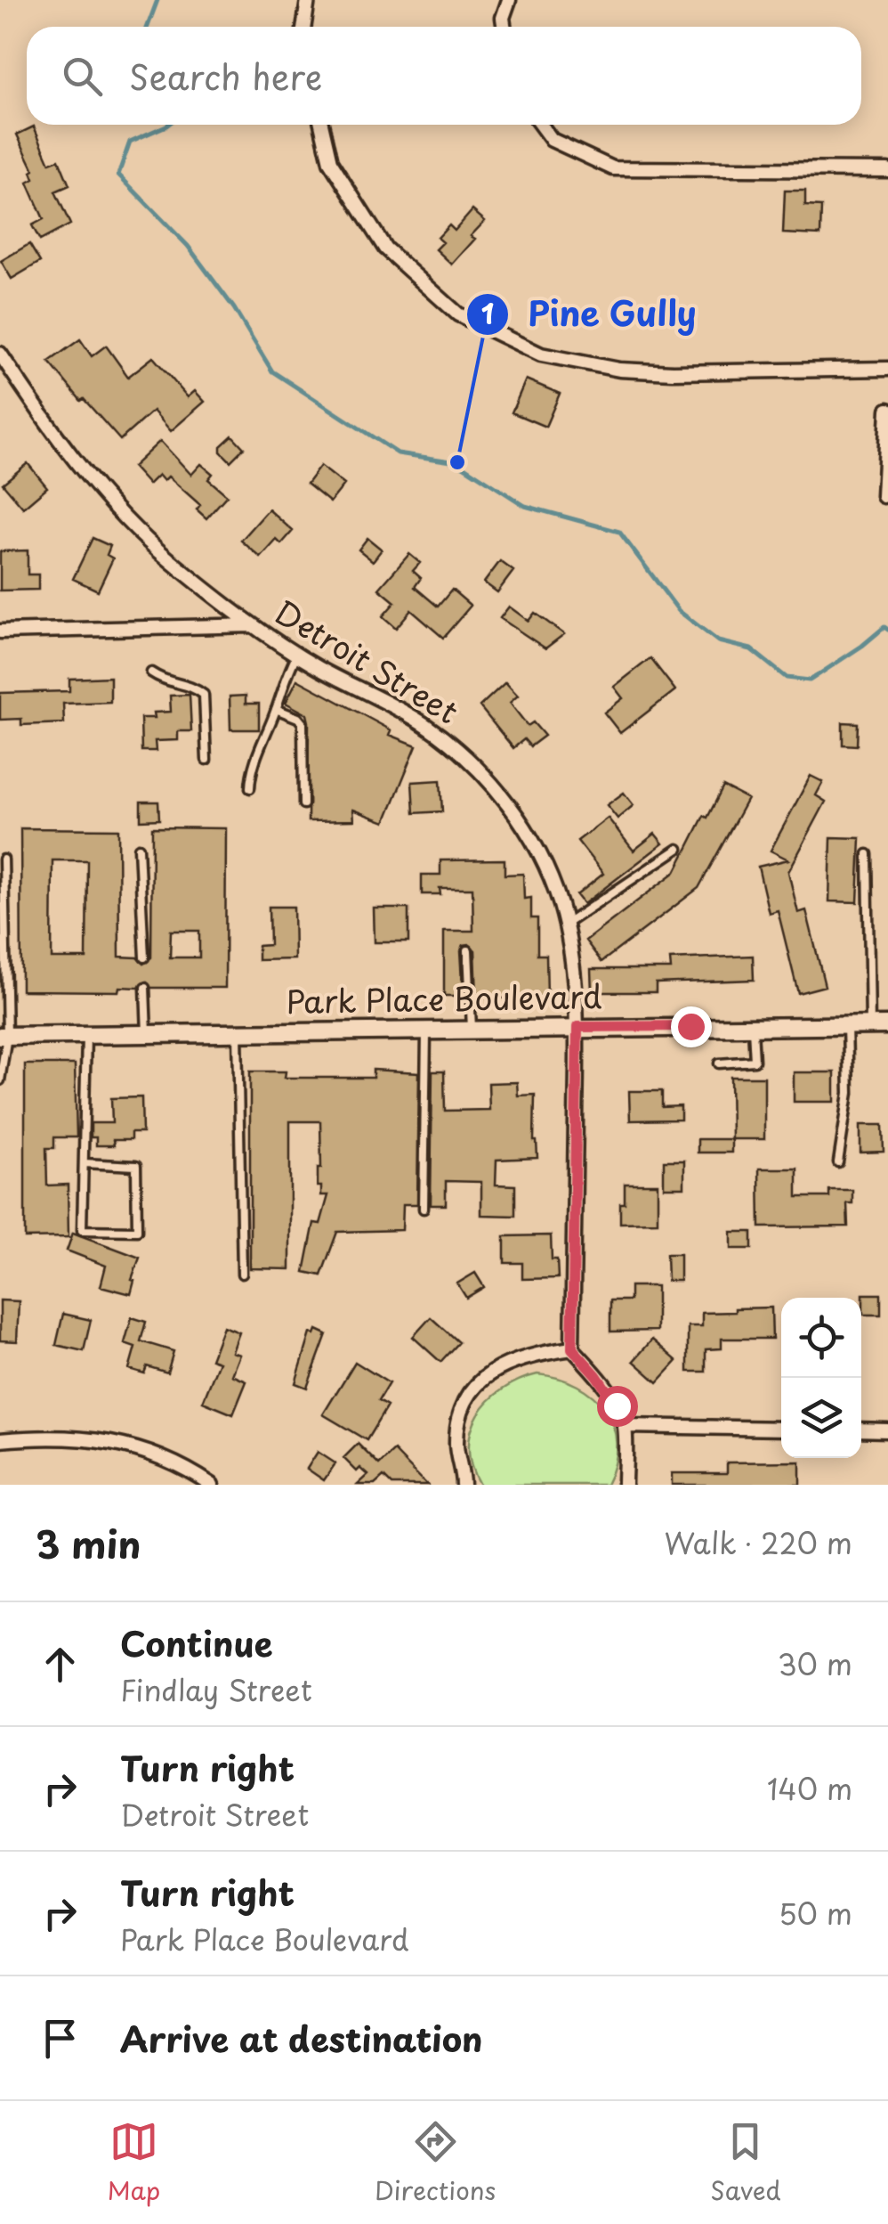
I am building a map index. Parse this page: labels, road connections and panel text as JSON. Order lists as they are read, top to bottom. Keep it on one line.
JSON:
{"streets":{"street":["Detroit Street","Park Place Boulevard"]},"crossings":[["Detroit Street","Park Place Boulevard"]],"places":["Pine Gully"],"page":{"search":"Search here","heading":["3 min","Walk · 220 m"],"list":[["Continue","Findlay Street","30 m"],["Turn right","Detroit Street","140 m"],["Turn right","Park Place Boulevard","50 m"],"Arrive at destination"],"nav":["Map","Directions","Saved"]}}
